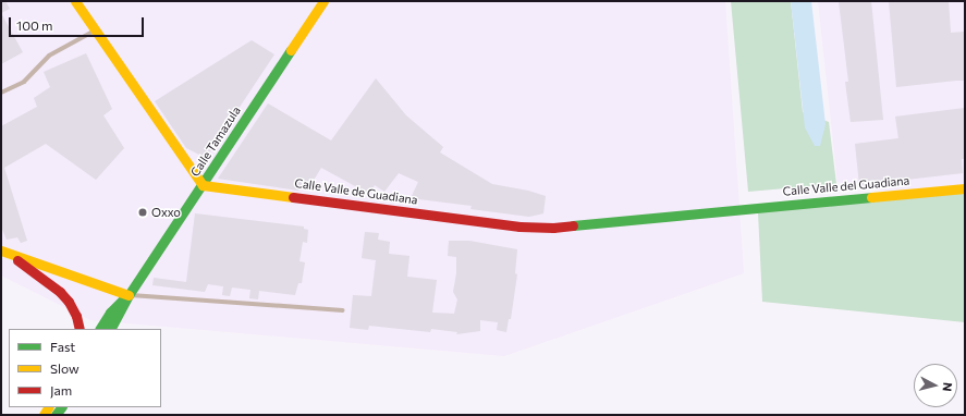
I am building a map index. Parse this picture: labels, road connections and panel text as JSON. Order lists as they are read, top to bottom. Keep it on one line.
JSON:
{"streets":{"main road":["Calle Tamazula","Calle Valle del Guadiana","Calle Valle de Guadiana"]},"crossings":[["Calle Tamazula","Calle Valle de Guadiana"],["Calle Valle del Guadiana","Calle Valle de Guadiana"]],"places":["Oxxo"],"legend":["Fast","Slow","Jam"],"scale_bar":"100 m","north":"right"}
